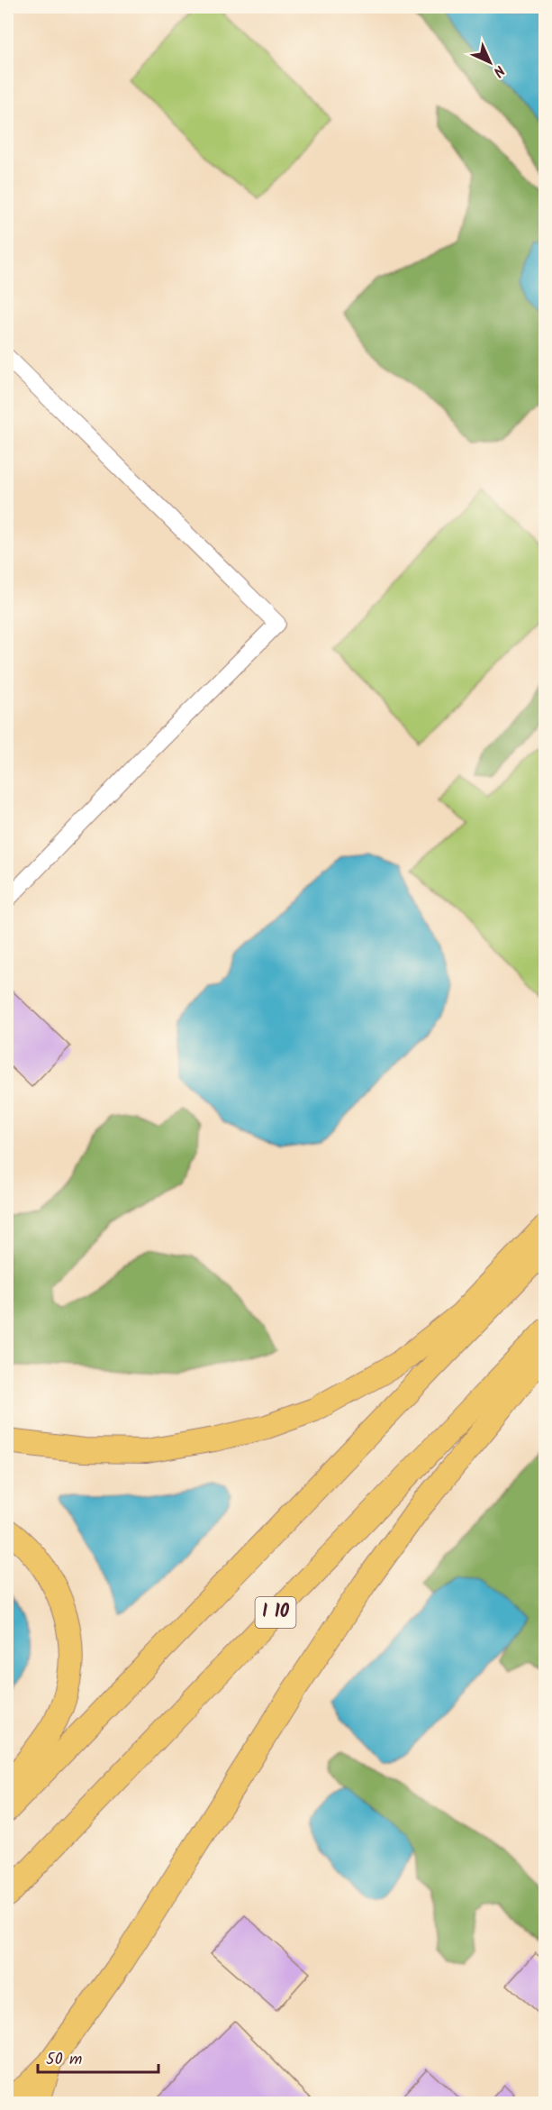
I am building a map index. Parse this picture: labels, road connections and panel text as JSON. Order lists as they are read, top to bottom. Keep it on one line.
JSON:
{"streets":{"highway":["I 10"]},"scale_bar":"50 m","north":"bottom right"}
